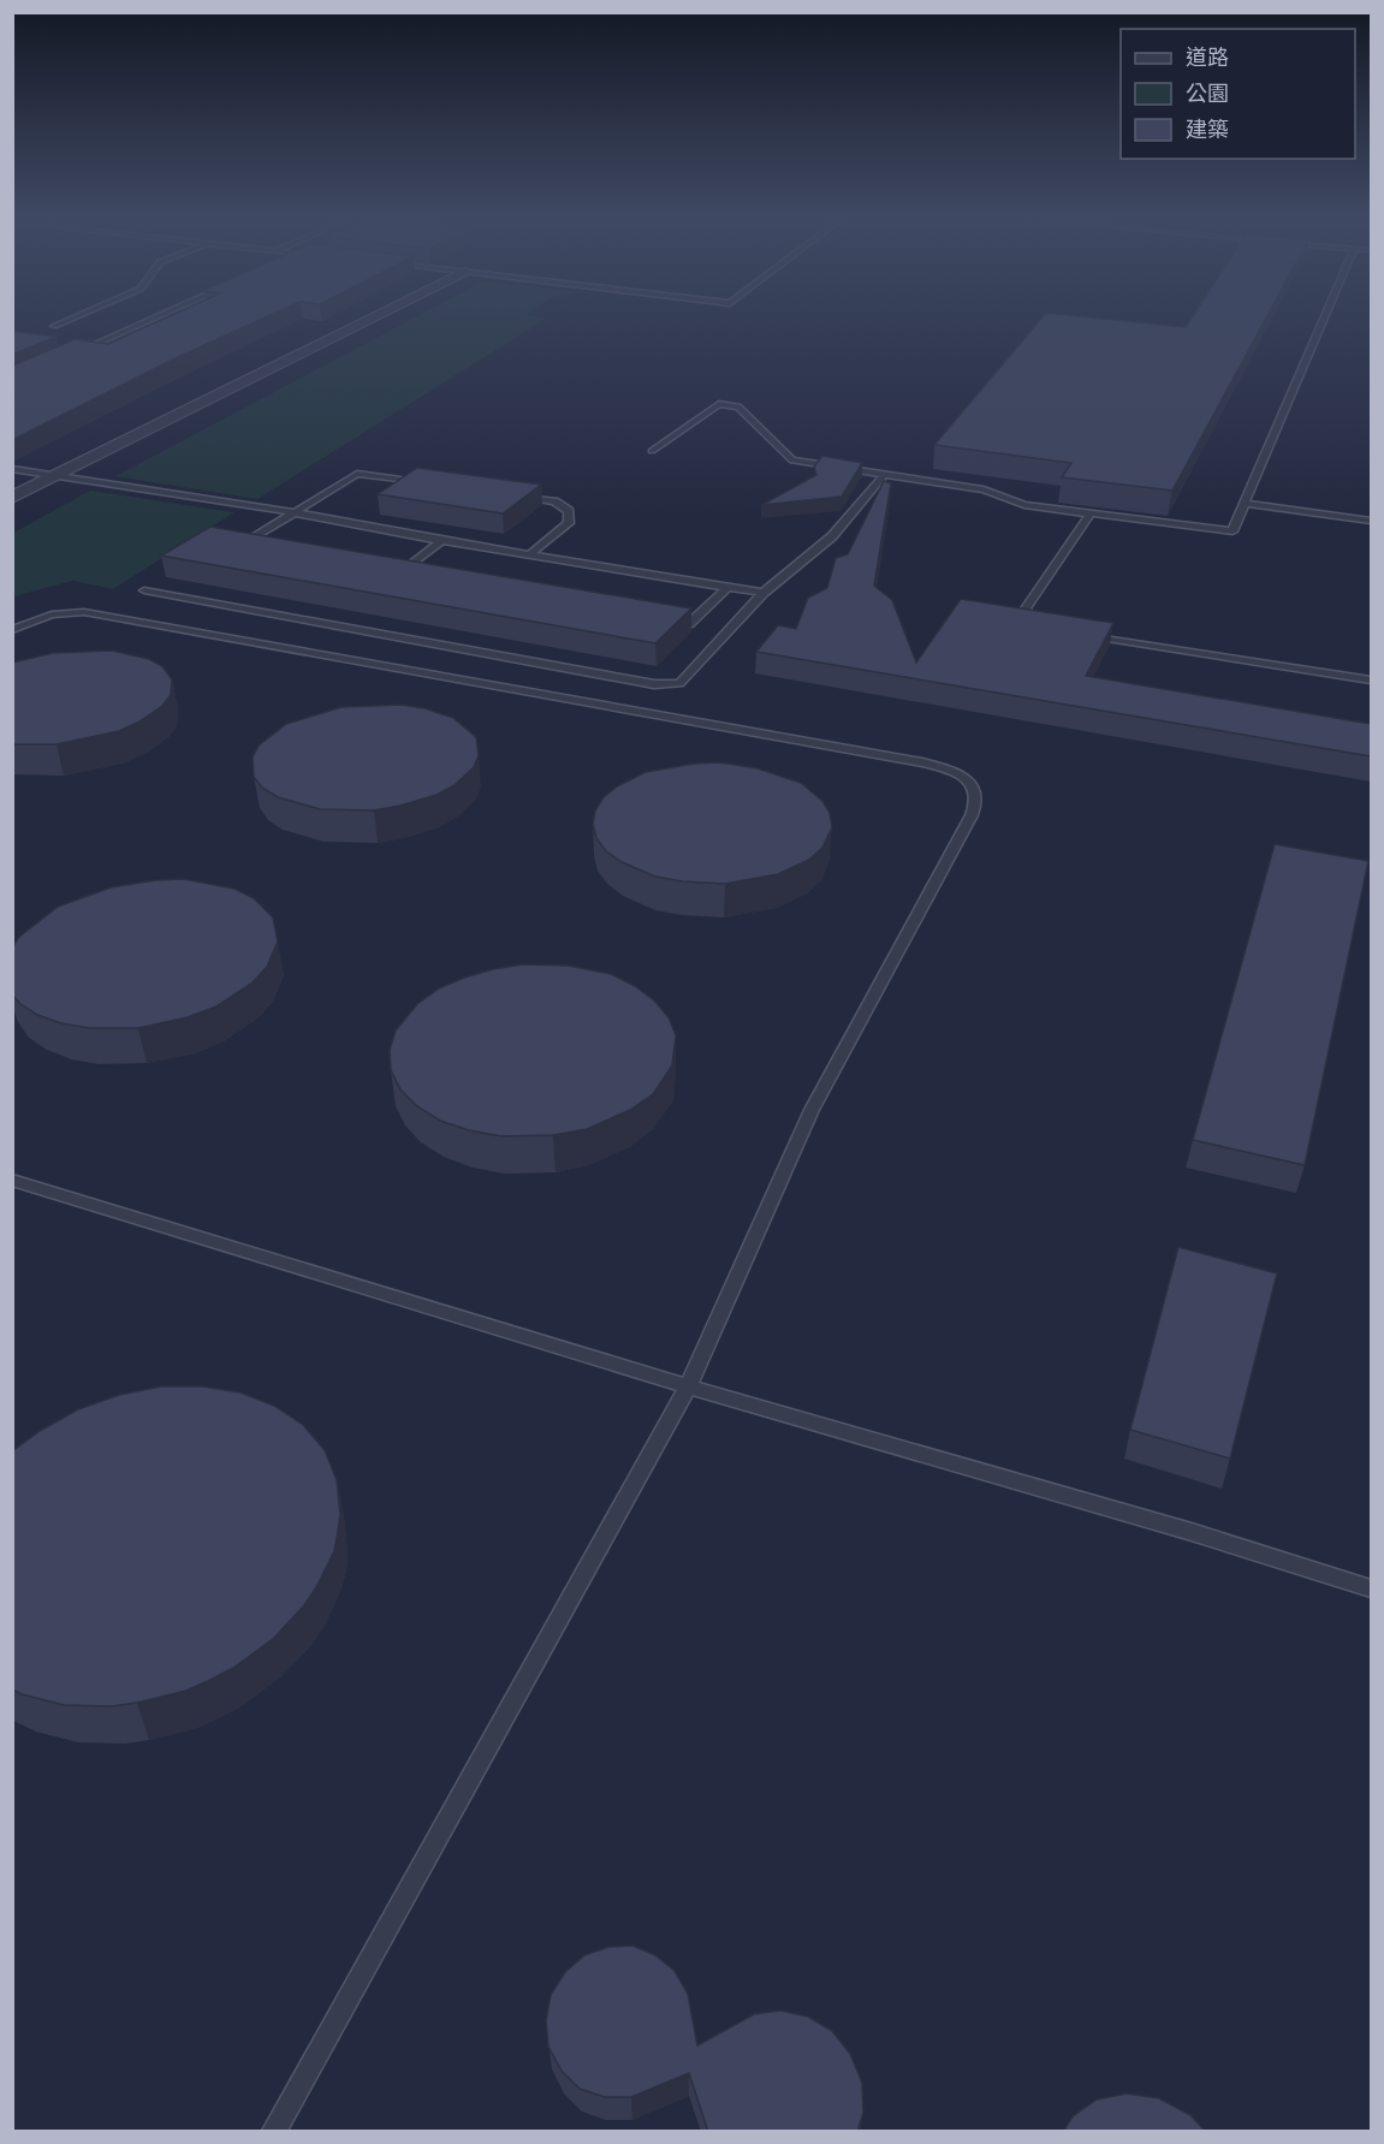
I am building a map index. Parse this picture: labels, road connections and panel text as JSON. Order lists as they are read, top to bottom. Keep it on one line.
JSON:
{"legend":["道路","公園","建築"]}
